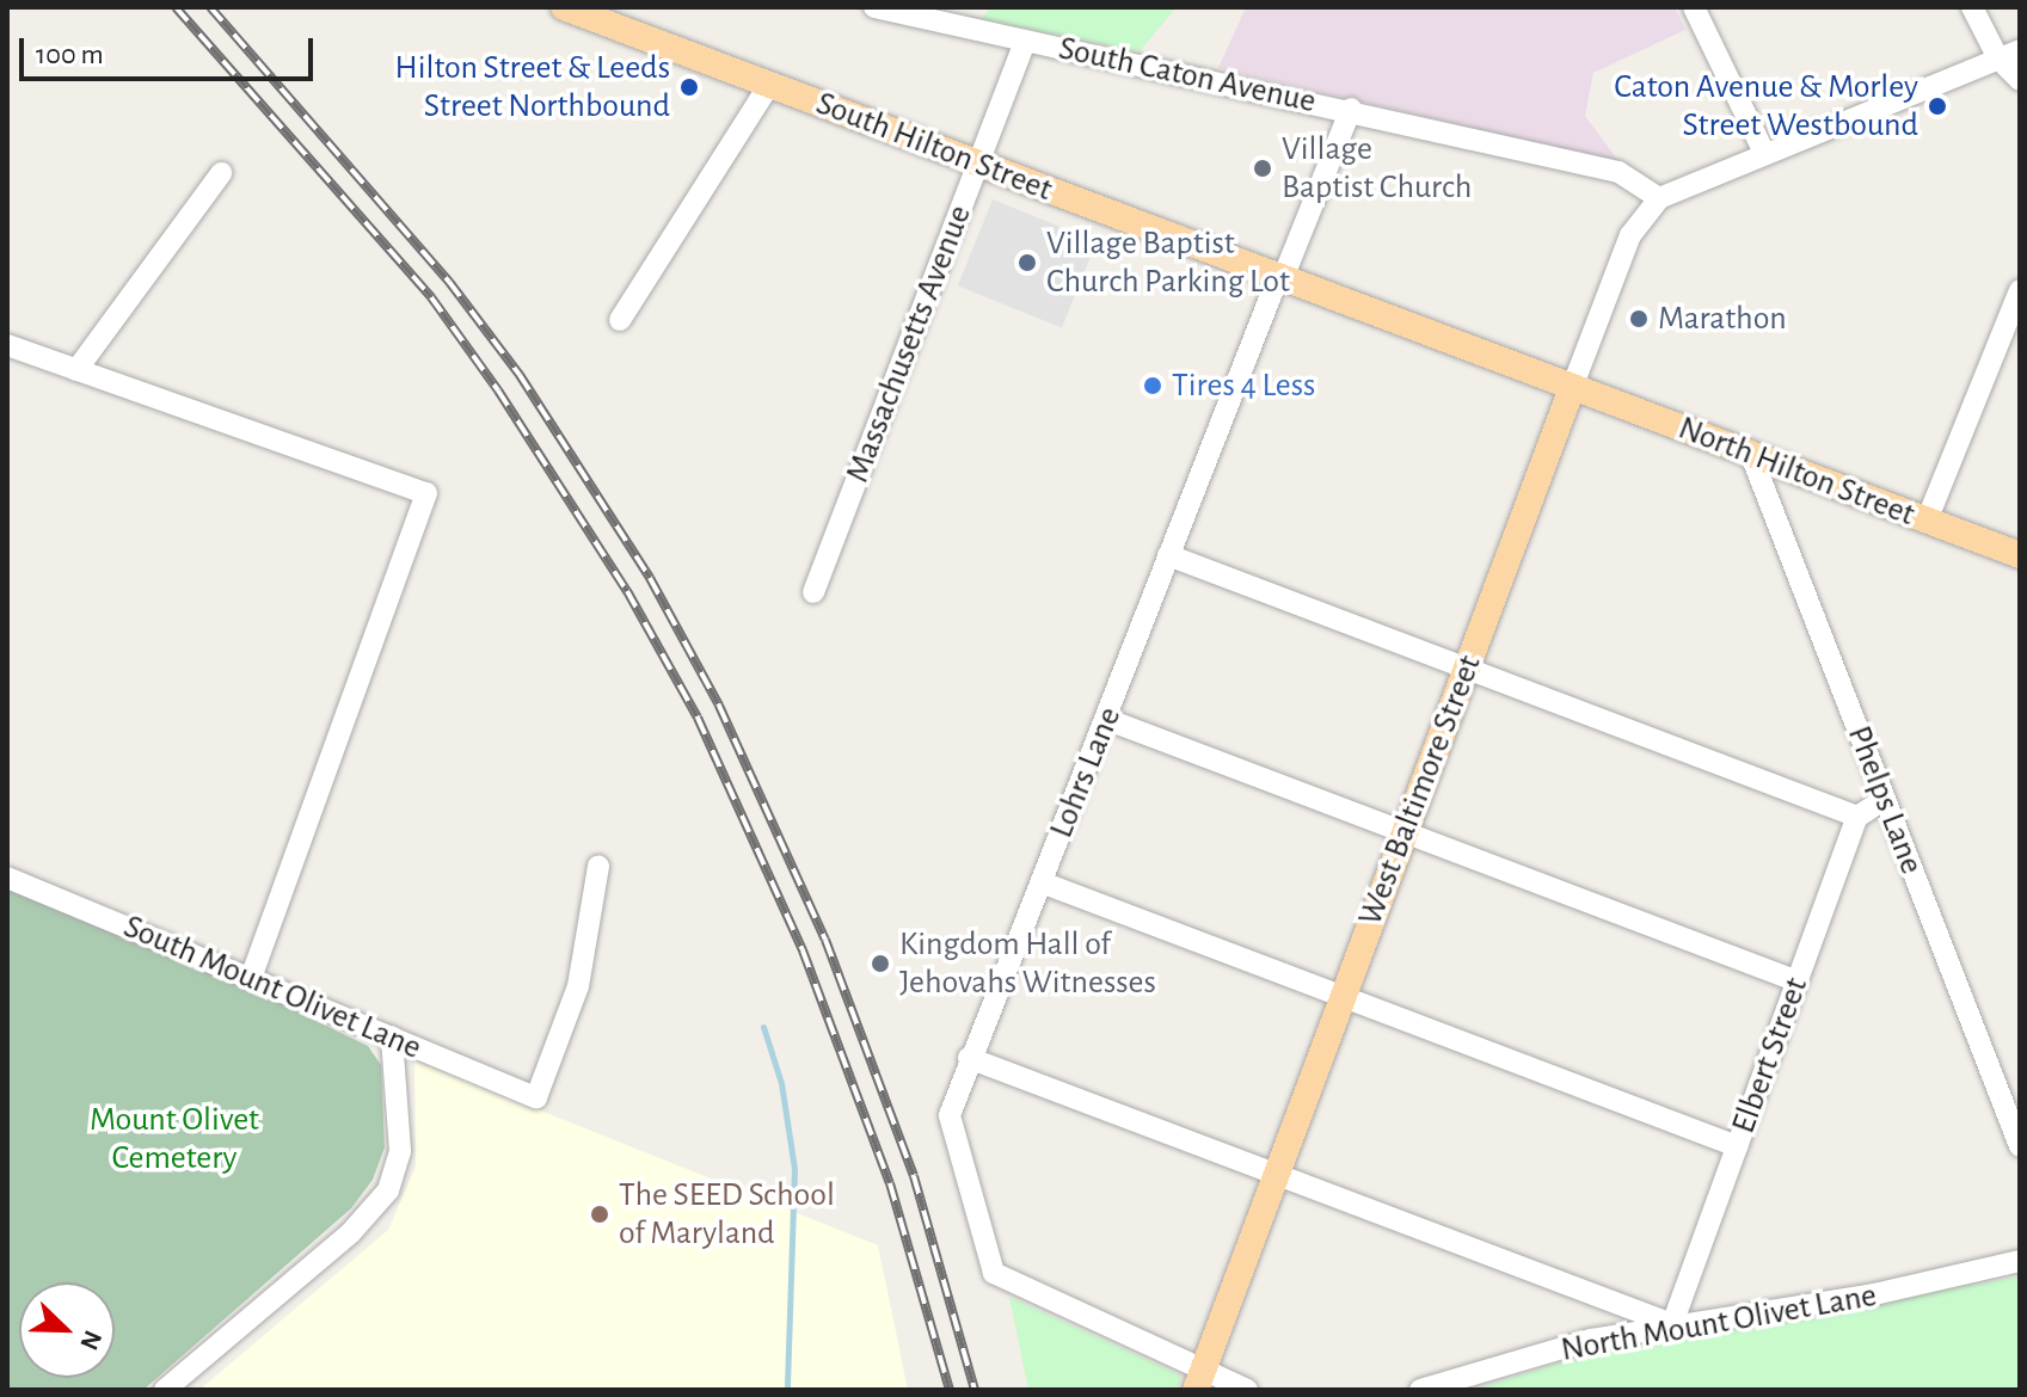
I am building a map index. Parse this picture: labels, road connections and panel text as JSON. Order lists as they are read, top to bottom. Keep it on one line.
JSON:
{"streets":{"main road":["South Hilton Street","North Hilton Street","West Baltimore Street"],"street":["South Caton Avenue","Massachusetts Avenue","Lohrs Lane","Phelps Lane","South Mount Olivet Lane","Elbert Street","North Mount Olivet Lane"]},"crossings":[["South Caton Avenue","Massachusetts Avenue"],["South Caton Avenue","Lohrs Lane"],["South Caton Avenue","West Baltimore Street"],["South Hilton Street","Massachusetts Avenue"],["South Hilton Street","North Hilton Street"],["South Hilton Street","Lohrs Lane"],["South Hilton Street","West Baltimore Street"],["North Hilton Street","West Baltimore Street"],["North Hilton Street","Phelps Lane"],["Lohrs Lane","West Baltimore Street"],["Elbert Street","North Mount Olivet Lane"]],"parks":["Mount Olivet Cemetery"],"places":["Hilton Street & Leeds Street Northbound","Caton Avenue & Morley Street Westbound","Village Baptist Church","Village Baptist Church Parking Lot","Marathon","Tires 4 Less","Kingdom Hall of Jehovahs Witnesses","The SEED School of Maryland"],"scale_bar":"100 m","north":"bottom right"}
